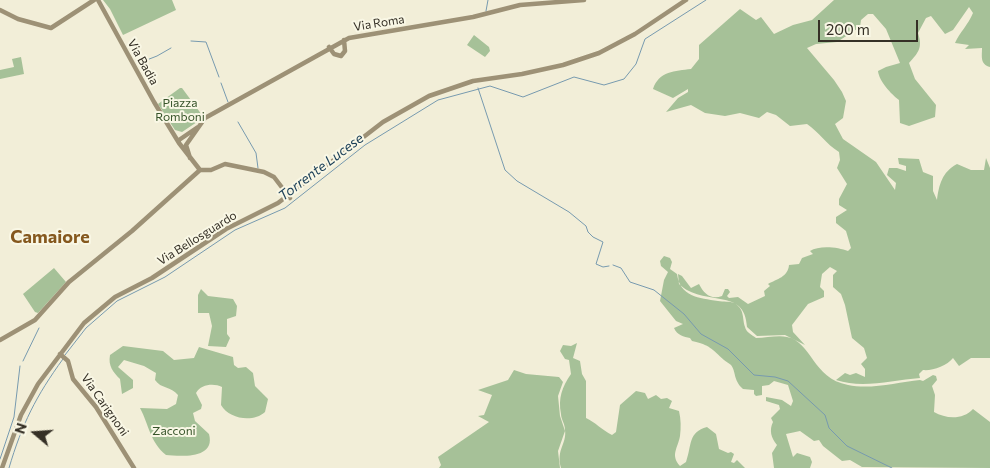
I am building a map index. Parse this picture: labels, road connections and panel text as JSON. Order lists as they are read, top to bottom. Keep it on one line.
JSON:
{"streets":{"street":["Via Roma","Via Badia","Via Bellosguardo","Via Carignoni"]},"crossings":[["Via Roma","Via Badia"],["Via Bellosguardo","Via Carignoni"]],"districts":["Camaiore"],"water":["Torrente Lucese"],"parks":["Piazza Romboni","Zacconi"],"scale_bar":"200 m","north":"left"}
